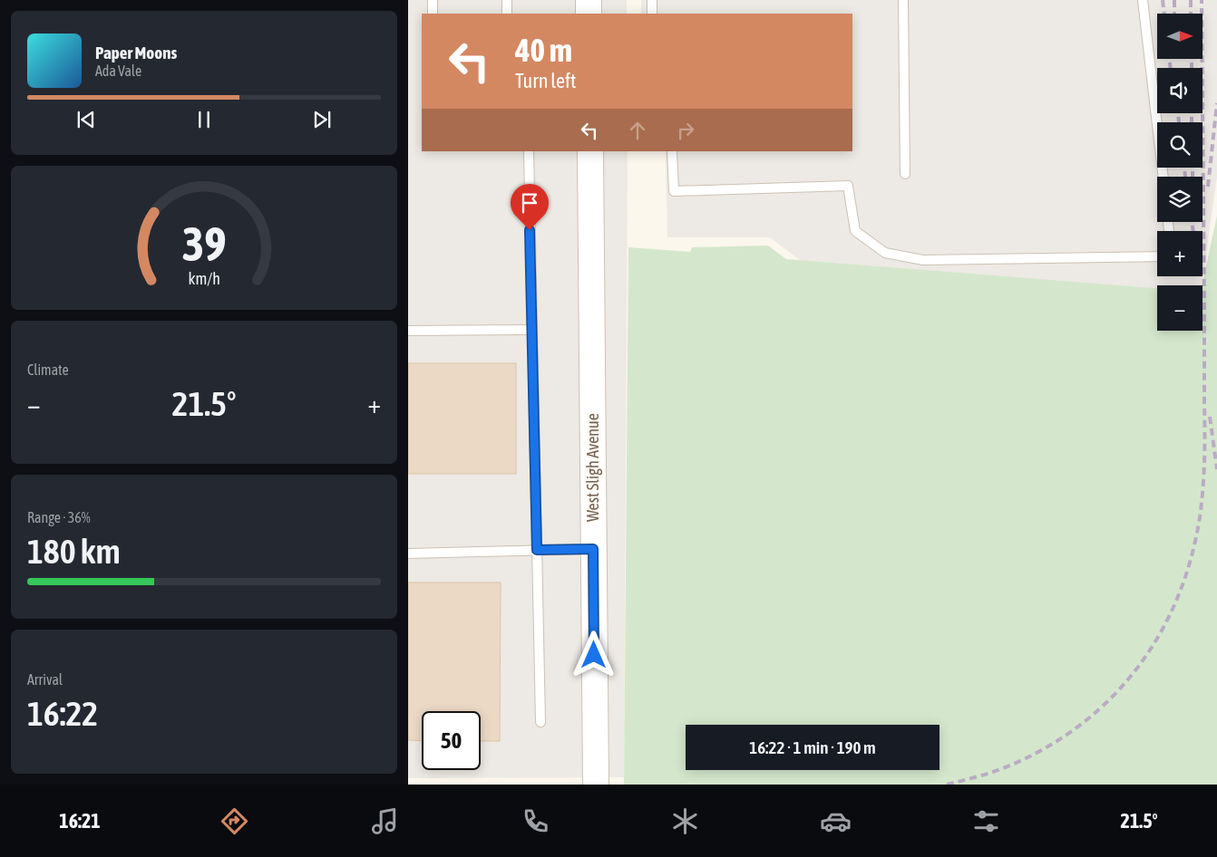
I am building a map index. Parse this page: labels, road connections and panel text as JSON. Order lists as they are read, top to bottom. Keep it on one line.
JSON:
{"streets":{"main road":["West Sligh Avenue"]},"north":"right","page":{"map_buttons":["+","−"],"turn":["40 m","Turn left"],"song":["Paper Moons","Ada Vale"],"tile":["Climate",["Range · 36%","180 km"],["Arrival","16:22"]],"heat":["−","21.5°","+"],"limit":"50","trip":"16:22 · 1 min · 190 m","tabs":["16:21","21.5°"],"gauge":["39","km/h"]}}
